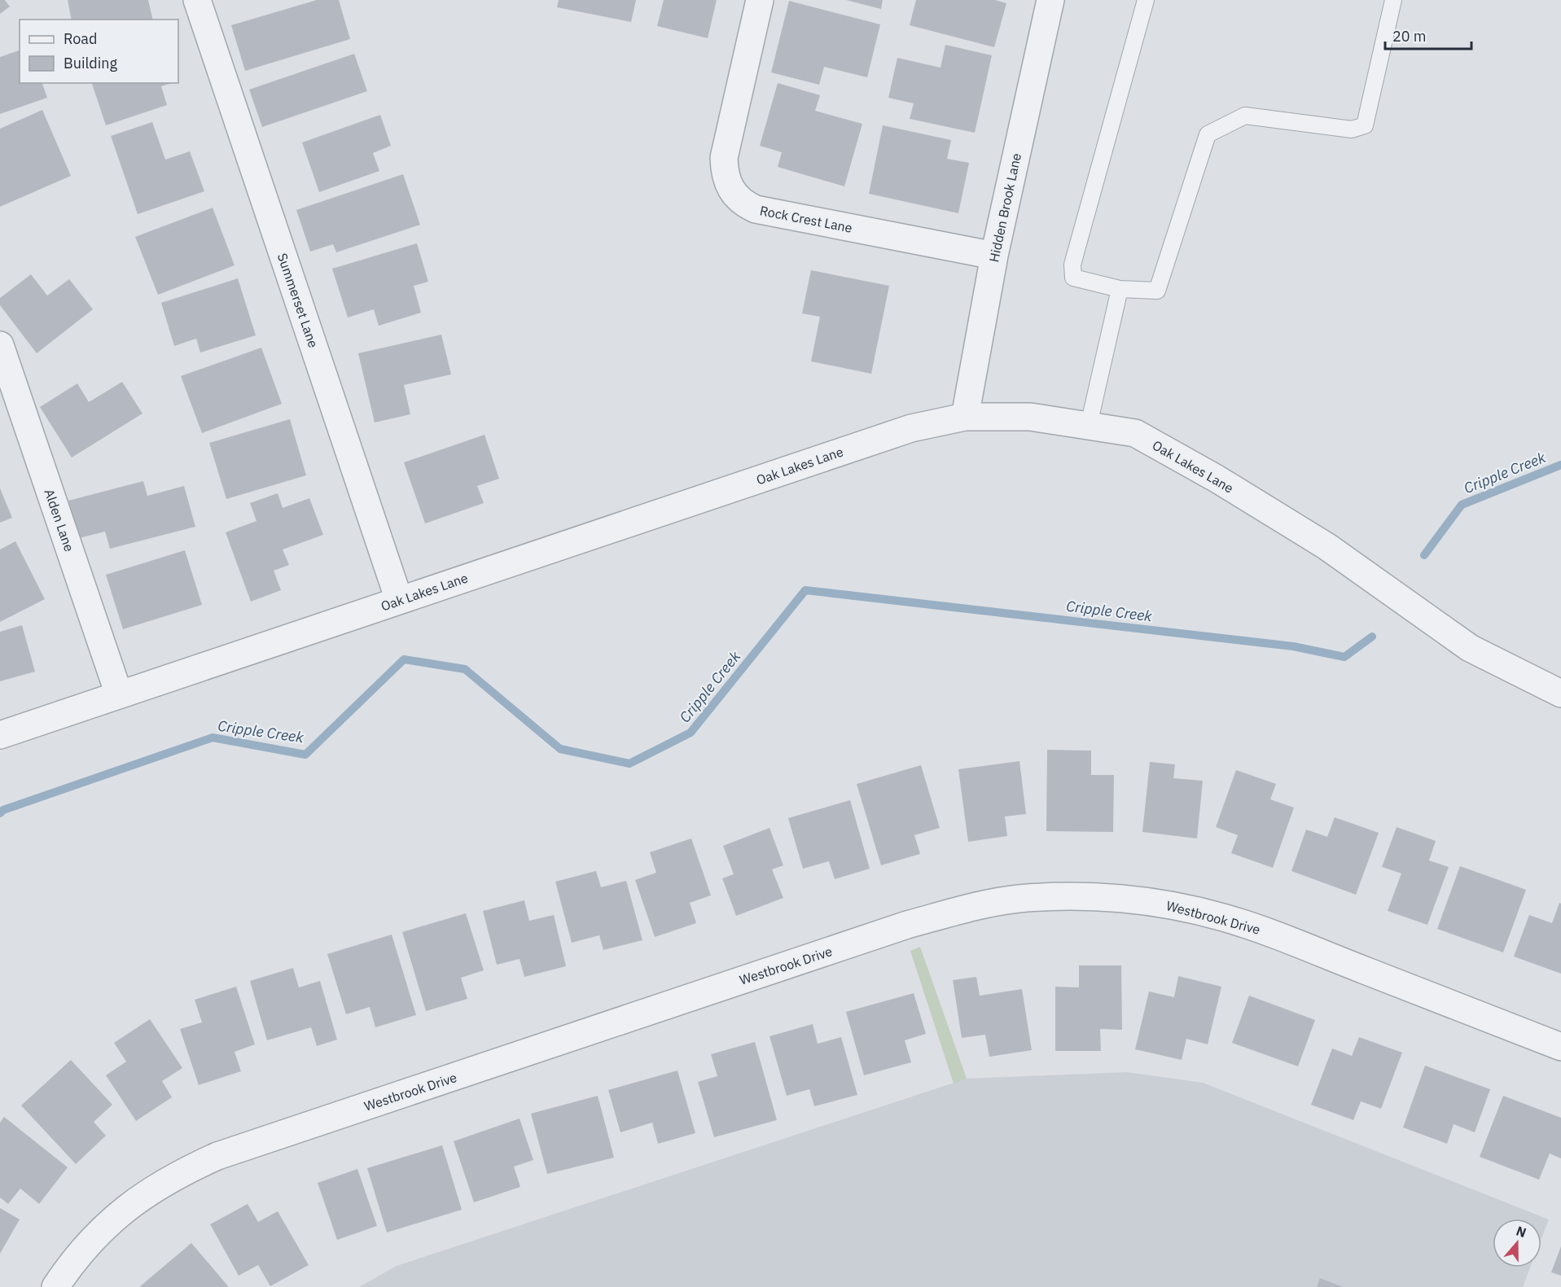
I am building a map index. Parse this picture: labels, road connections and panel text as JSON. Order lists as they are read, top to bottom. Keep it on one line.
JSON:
{"streets":{"street":["Hidden Brook Lane","Rock Crest Lane","Summerset Lane","Oak Lakes Lane","Alden Lane","Westbrook Drive"]},"crossings":[["Hidden Brook Lane","Rock Crest Lane"],["Hidden Brook Lane","Oak Lakes Lane"],["Summerset Lane","Oak Lakes Lane"],["Oak Lakes Lane","Alden Lane"]],"water":["Cripple Creek"],"legend":["Road","Building"],"scale_bar":"20 m","north":"top"}
